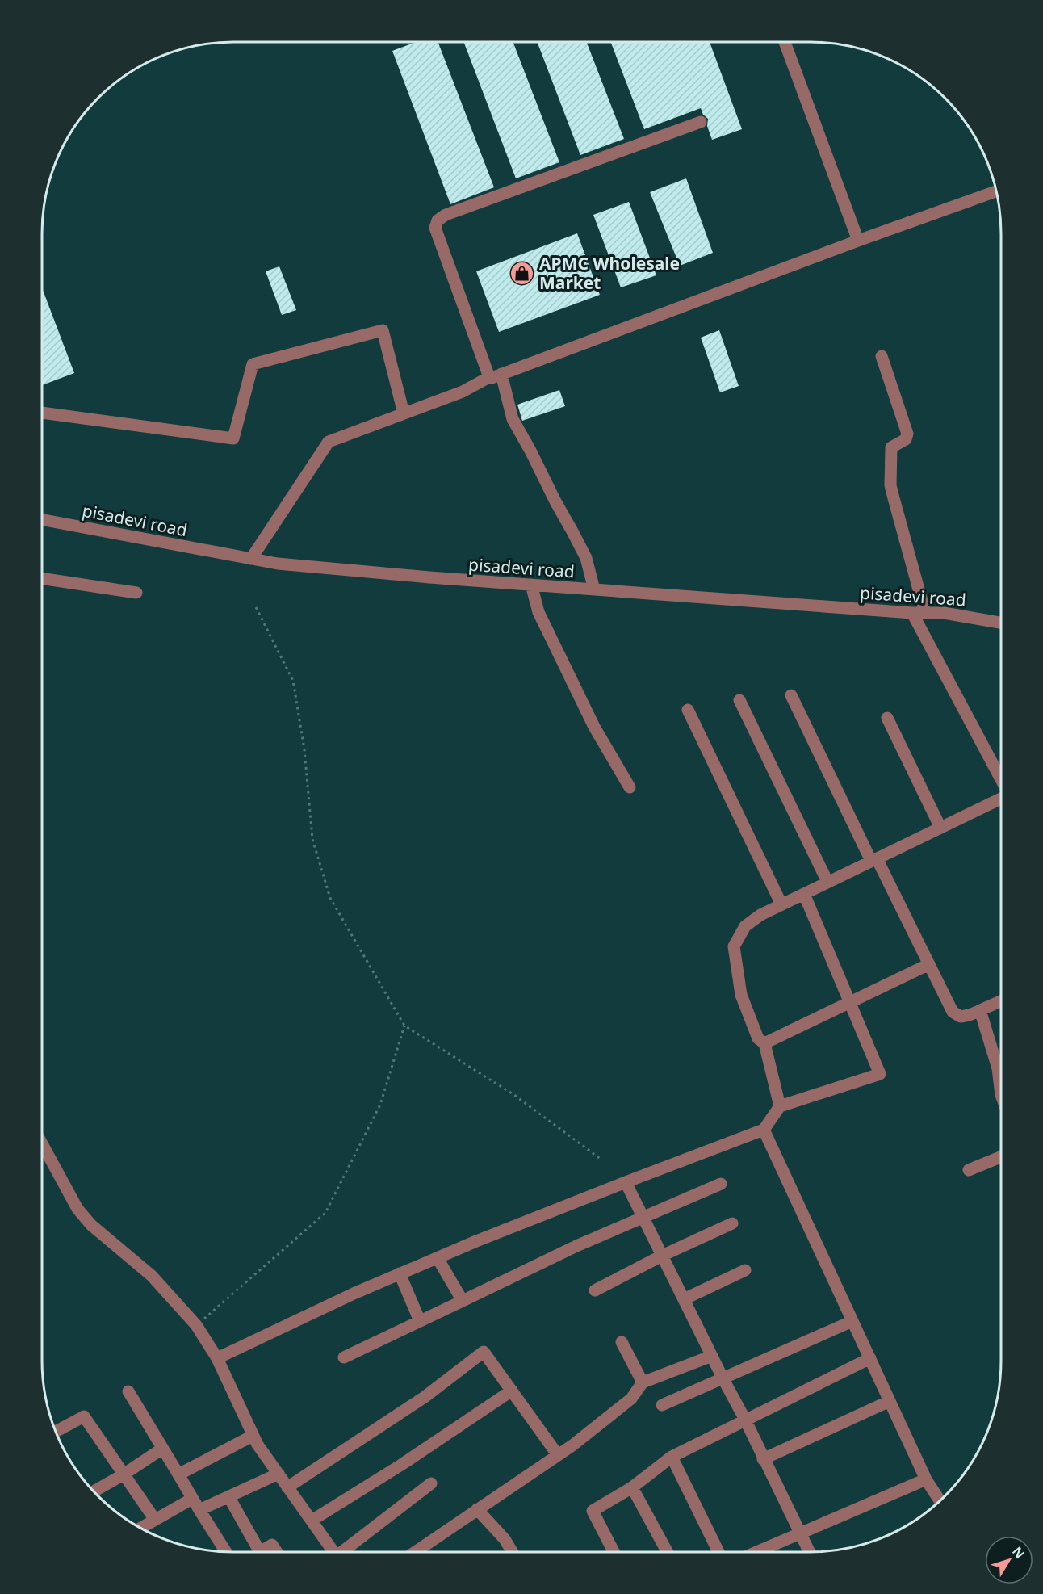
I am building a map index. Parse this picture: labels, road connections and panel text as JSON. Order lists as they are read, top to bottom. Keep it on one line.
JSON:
{"streets":{"street":["pisadevi road"]},"places":{"shop":["APMC Wholesale Market"]},"north":"top right"}
